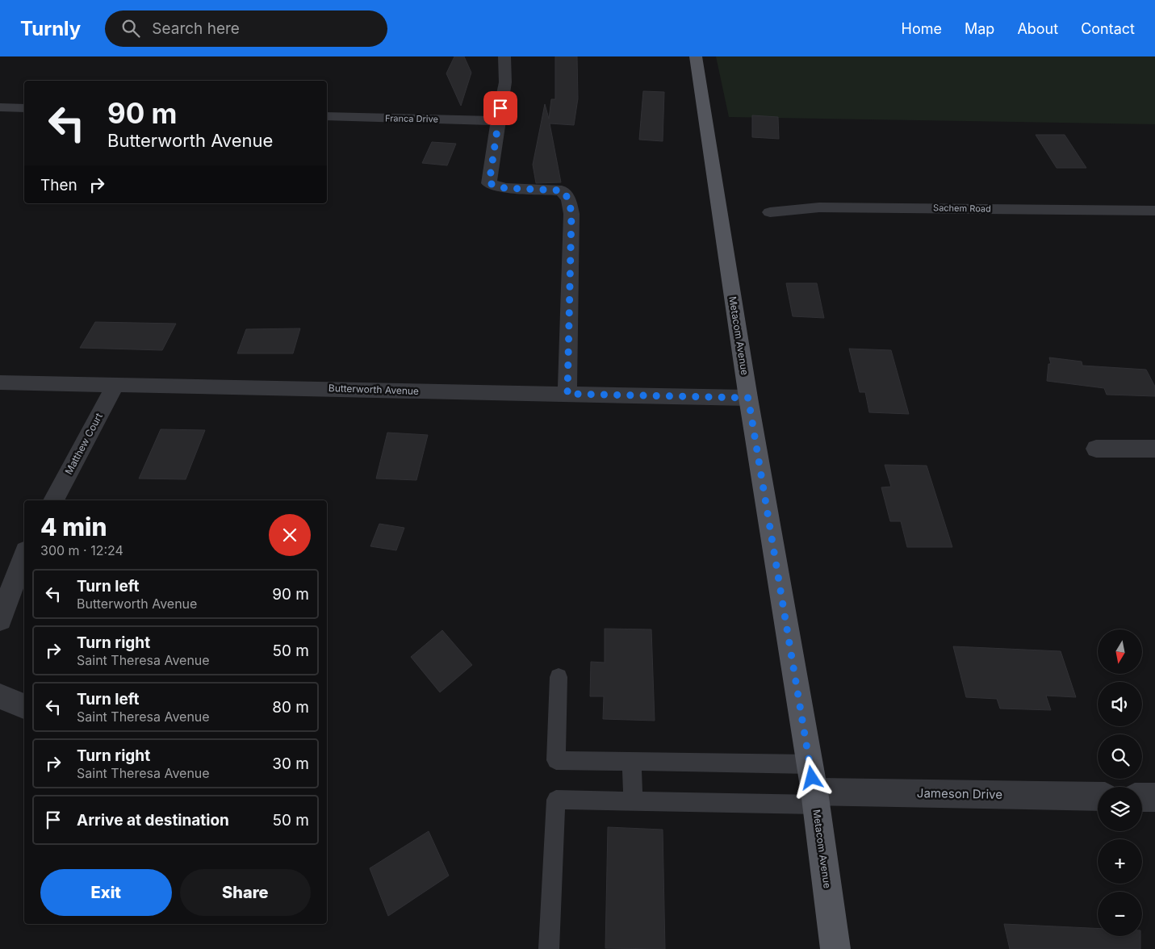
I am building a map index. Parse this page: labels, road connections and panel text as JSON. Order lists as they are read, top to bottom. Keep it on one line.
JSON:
{"streets":{"main road":["Metacom Avenue"],"street":["Franca Drive","Sachem Road","Butterworth Avenue","Matthew Court","Jameson Drive"]},"crossings":[["Metacom Avenue","Butterworth Avenue"],["Metacom Avenue","Jameson Drive"],["Butterworth Avenue","Matthew Court"]],"north":"bottom","page":{"header":"Turnly","search":"Search here","nav":["Home","Map","About","Contact"],"turn":["90 m","Butterworth Avenue"],"then":"Then","heading":["4 min","300 m · 12:24"],"list":[{"name":"Turn left","note":"Butterworth Avenue","value":"90 m"},{"name":"Turn right","note":"Saint Theresa Avenue","value":"50 m"},{"name":"Turn left","note":"Saint Theresa Avenue","value":"80 m"},{"name":"Turn right","note":"Saint Theresa Avenue","value":"30 m"},{"name":"Arrive at destination","value":"50 m"}],"map_buttons":["+","−"],"buttons":["Exit","Share"]}}
